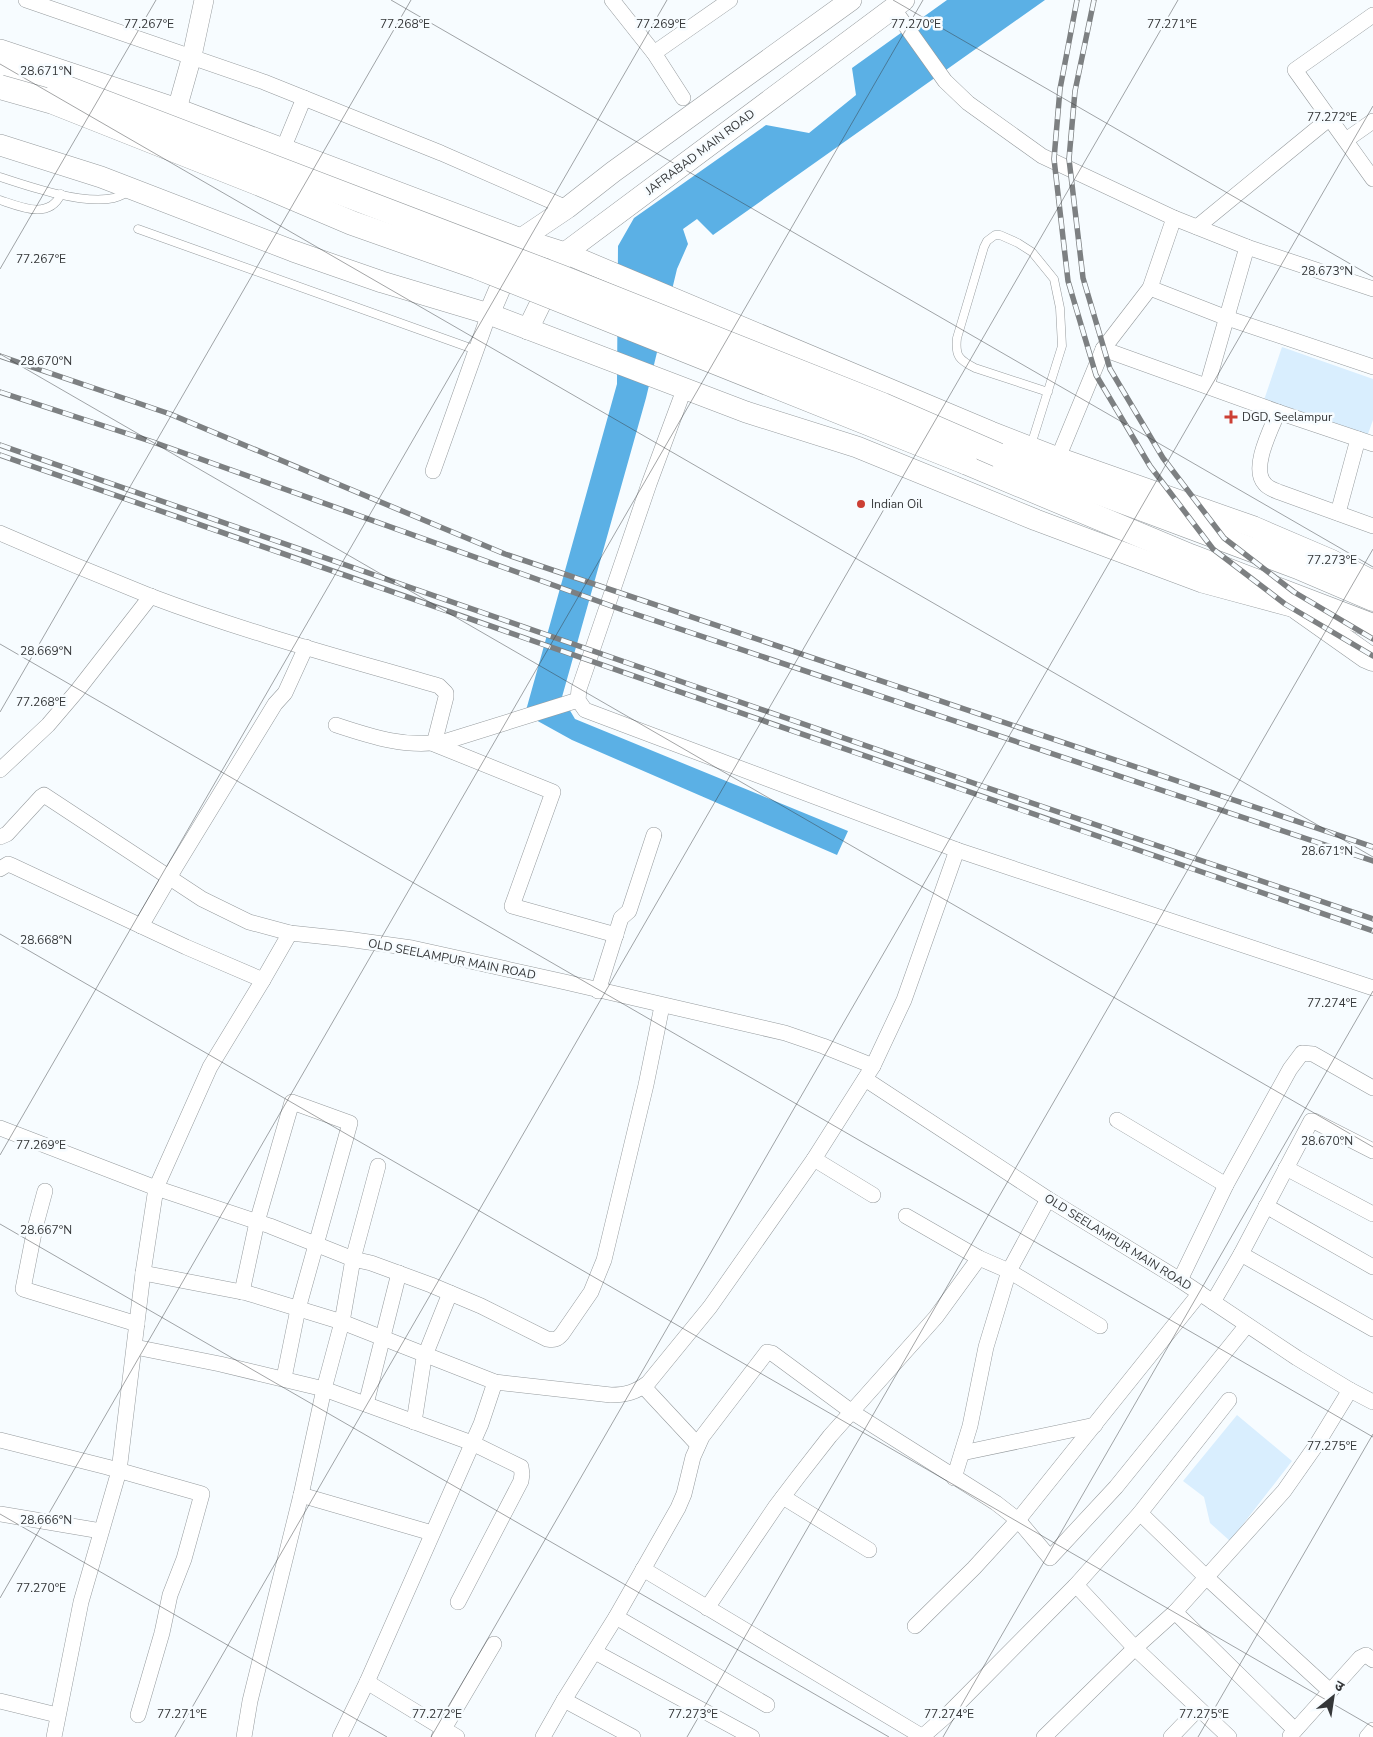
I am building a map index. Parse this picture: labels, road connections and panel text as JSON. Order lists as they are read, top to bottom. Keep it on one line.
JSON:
{"streets":{"main road":["JAFRABAD MAIN ROAD"],"street":["OLD SEELAMPUR MAIN ROAD"]},"places":{"health":["DGD, Seelampur"],"other":["Indian Oil"]},"north":"top right","coordinates":["77.270°E","77.271°E","77.267°E","77.268°E","77.269°E","28.671°N","77.272°E","28.673°N","28.670°N","77.273°E","28.669°N","28.668°N","77.274°E","28.667°N","77.275°E","28.666°N"]}
